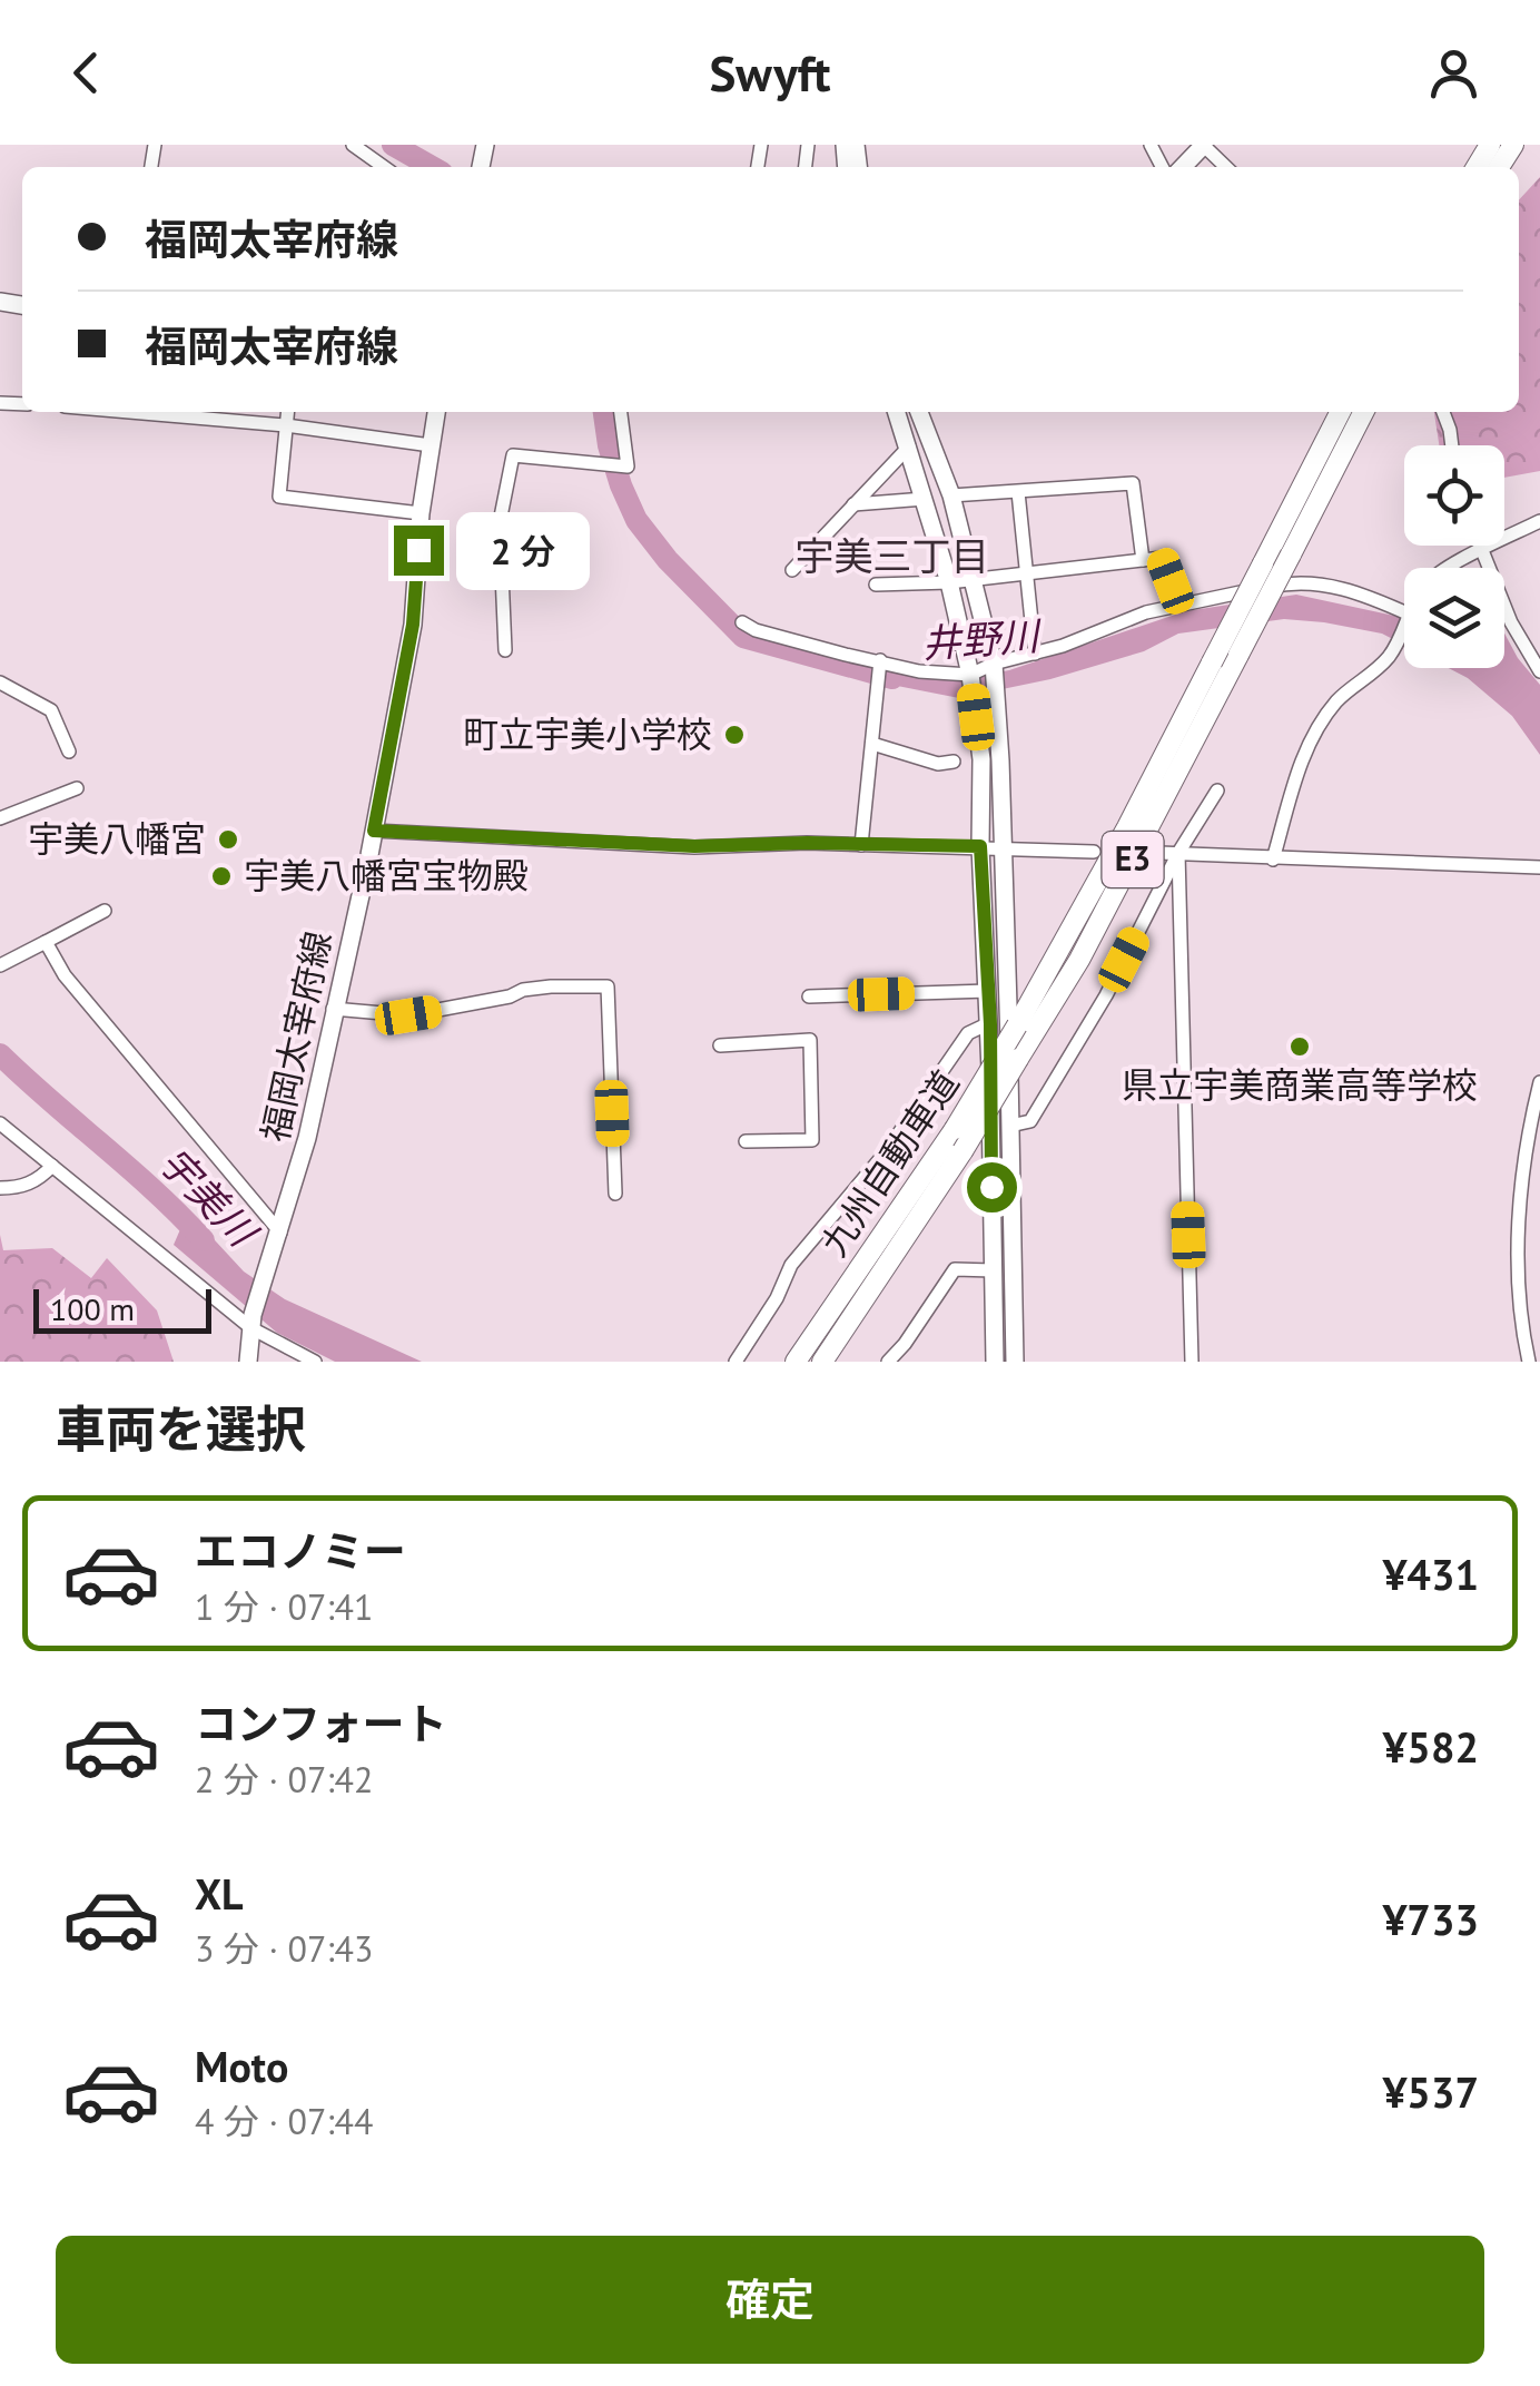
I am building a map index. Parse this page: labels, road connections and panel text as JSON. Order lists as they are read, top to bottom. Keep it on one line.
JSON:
{"streets":{"highway":["E3","九州自動車道"],"main road":["福岡太宰府線"]},"districts":["宇美三丁目"],"water":["井野川","宇美川"],"places":["町立宇美小学校","宇美八幡宮","宇美八幡宮宝物殿","県立宇美商業高等学校"],"scale_bar":"100 m","page":{"header":"Swyft","banner":["福岡太宰府線","福岡太宰府線"],"bubble":"2 分","scale":"100 m","heading":"車両を選択","list":[{"name":"エコノミー","note":"1 分 · 07:41","value":"¥431"},{"name":"コンフォート","note":"2 分 · 07:42","value":"¥582"},{"name":"XL","note":"3 分 · 07:43","value":"¥733"},{"name":"Moto","note":"4 分 · 07:44","value":"¥537"}],"buttons":"確定"}}
